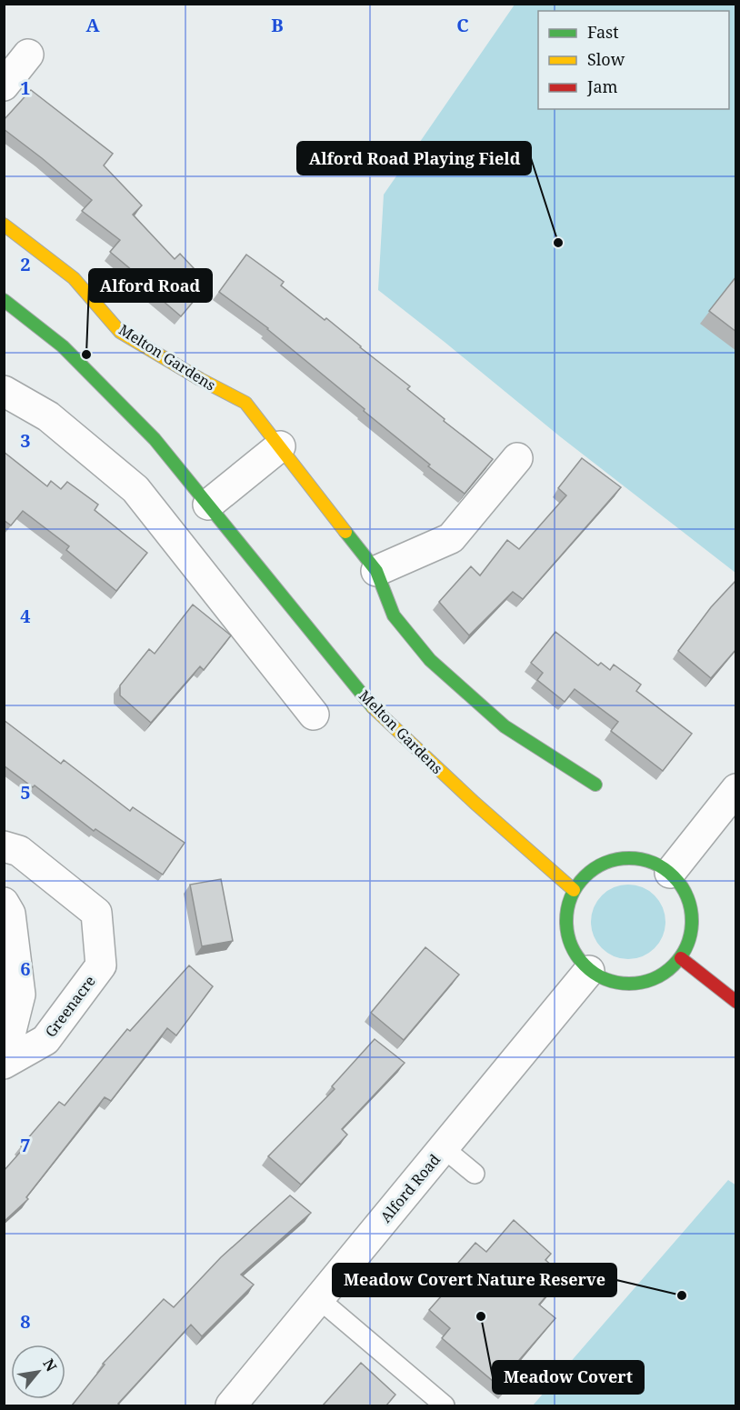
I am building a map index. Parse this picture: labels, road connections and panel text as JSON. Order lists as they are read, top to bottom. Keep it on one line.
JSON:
{"streets":{"street":["Melton Gardens","Greenacre","Alford Road"]},"crossings":[["Melton Gardens","Alford Road"]],"places":["Alford Road Playing Field","Alford Road","Meadow Covert Nature Reserve","Meadow Covert"],"legend":["Fast","Slow","Jam"],"north":"top right","grid":{"columns":["A","B","C"],"rows":["1","2","3","4","5","6","7","8"]}}
